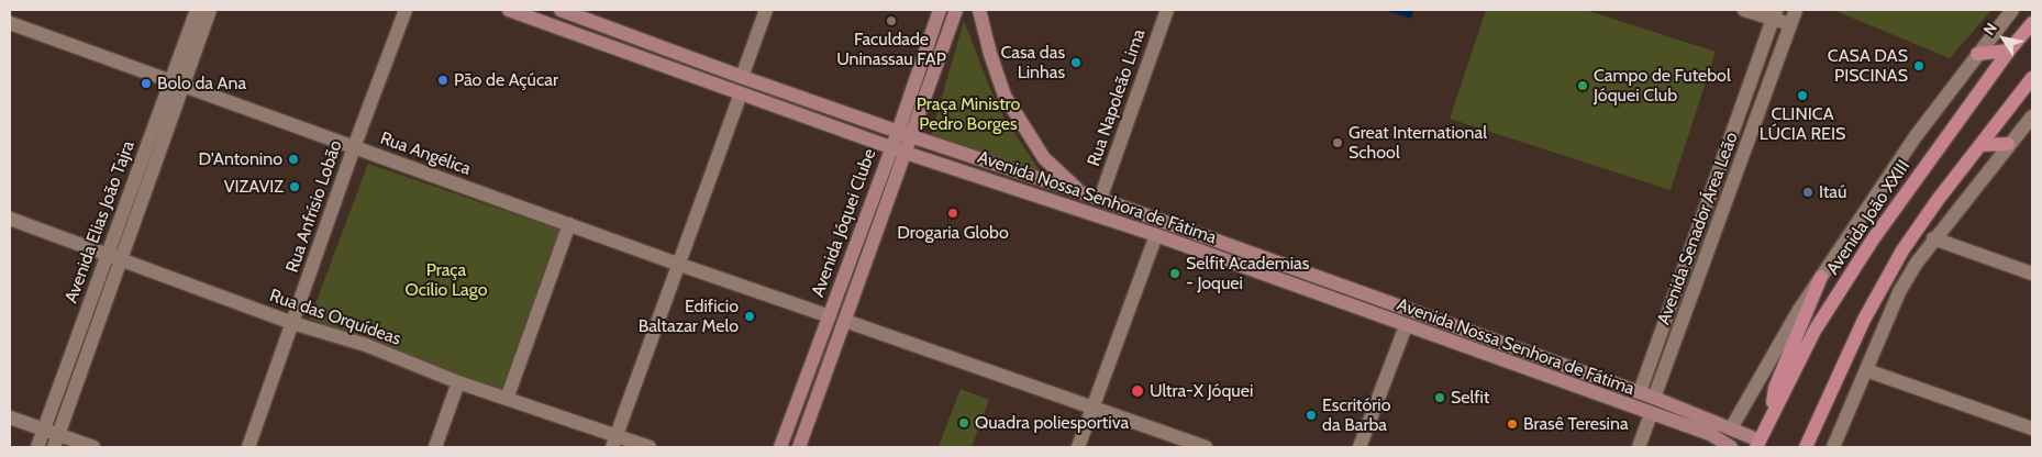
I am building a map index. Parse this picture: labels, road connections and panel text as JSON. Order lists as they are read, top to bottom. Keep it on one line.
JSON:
{"streets":{"main road":["Avenida Nossa Senhora de Fátima","Avenida João XXIII","Avenida Jóquei Clube"],"street":["Rua Napoleão Lima","Rua Angélica","Rua Anfrísio Lobão","Avenida Elias João Tajra","Avenida Senador Área Leão","Rua das Orquídeas"]},"crossings":[["Rua Napoleão Lima","Avenida Nossa Senhora de Fátima"],["Rua Angélica","Rua Anfrísio Lobão"],["Rua Angélica","Avenida Elias João Tajra"],["Rua Angélica","Avenida Jóquei Clube"],["Avenida Nossa Senhora de Fátima","Avenida João XXIII"],["Avenida Nossa Senhora de Fátima","Avenida Jóquei Clube"],["Avenida Nossa Senhora de Fátima","Avenida Senador Área Leão"],["Rua Anfrísio Lobão","Rua das Orquídeas"],["Avenida Elias João Tajra","Rua das Orquídeas"]],"parks":["Praça Ministro Pedro Borges","Praça Ocílio Lago"],"places":["Faculdade Uninassau FAP","Casa das Linhas","CASA DAS PISCINAS","Pão de Açúcar","Bolo da Ana","Campo de Futebol Jóquei Club","CLINICA LÚCIA REIS","Great International School","D'Antonino","VIZAVIZ","Itaú","Drogaria Globo","Selfit Academias - Joquei","Edificio Baltazar Melo","Ultra-X Jóquei","Selfit","Escritório da Barba","Quadra poliesportiva","Brasê Teresina"],"north":"top left"}
